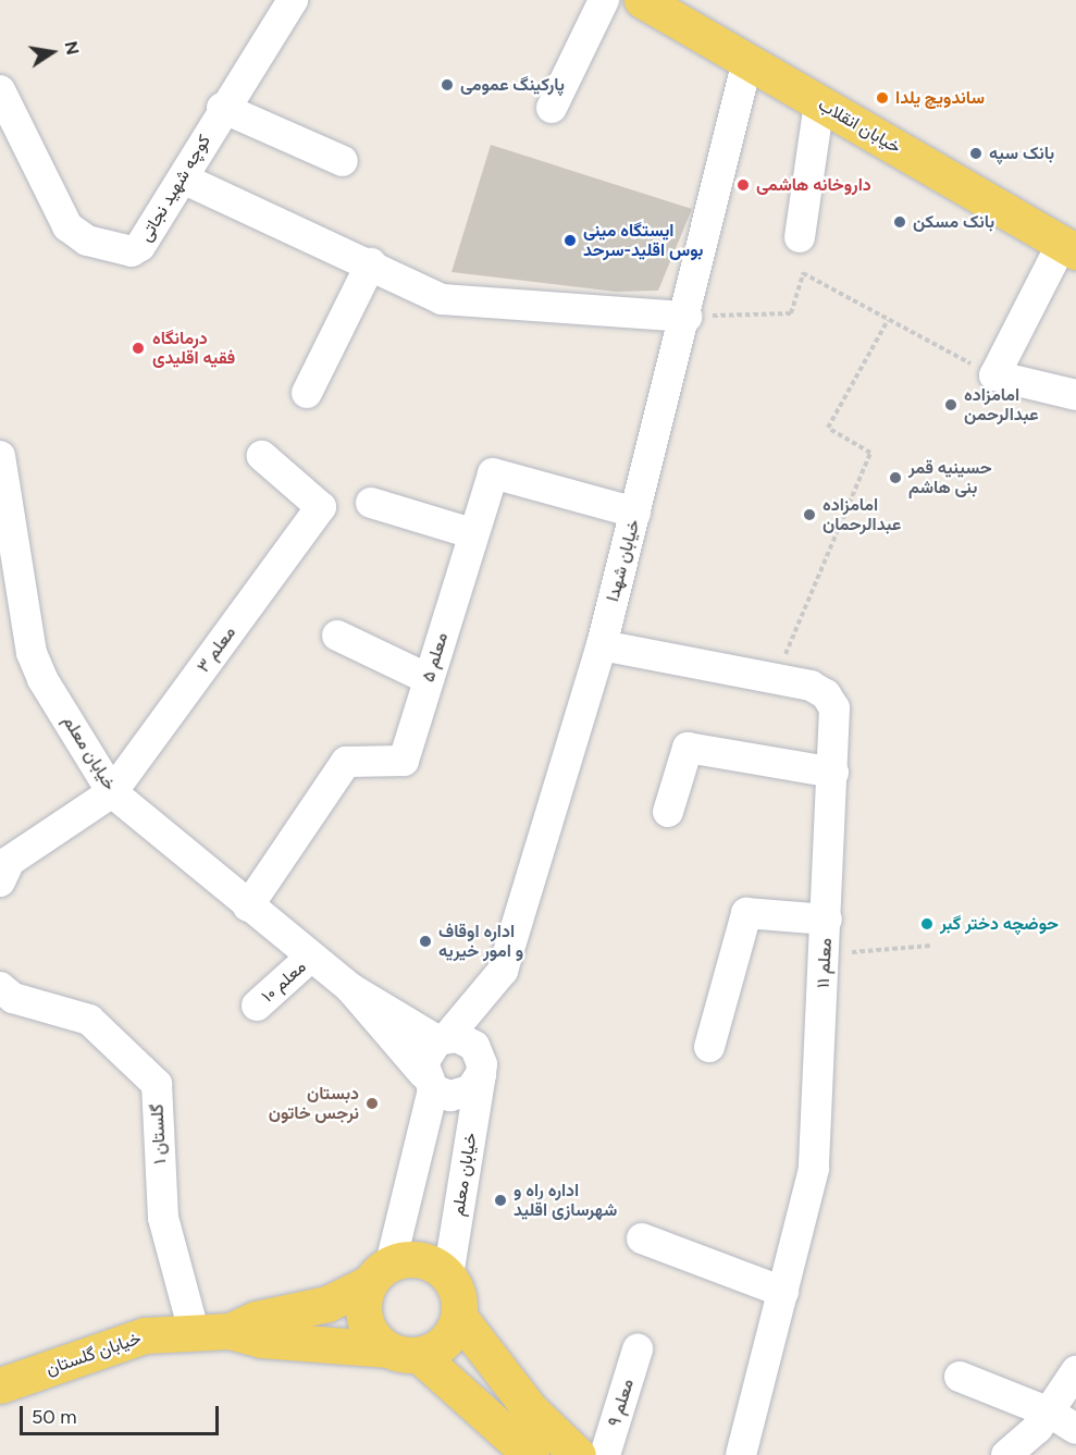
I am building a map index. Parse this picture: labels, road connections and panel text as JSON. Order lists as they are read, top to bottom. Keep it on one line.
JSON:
{"streets":{"main road":["خیابان انقلاب","خیابان گلستان"],"street":["کوچه شهید نجاتی","خیابان شهدا","معلم ۳","معلم ۵","خیابان معلم","معلم ۱۱","معلم ۱۰","گلستان ۱","معلم ۹"]},"crossings":[["خیابان انقلاب","خیابان شهدا"],["خیابان شهدا","معلم ۵"],["خیابان شهدا","خیابان معلم"],["خیابان شهدا","معلم ۱۱"],["معلم ۳","خیابان معلم"],["معلم ۵","خیابان معلم"],["خیابان معلم","معلم ۱۰"],["گلستان ۱","خیابان گلستان"]],"places":["پارکینگ عمومی","ساندویچ یلدا","بانک سپه","داروخانه هاشمی","بانک مسکن","ایستگاه مینی بوس اقلید-سرحد","درمانگاه فقیه اقلیدی","امامزاده عبدالرحمن","حسینیه قمر بنی هاشم","امامزاده عبدالرحمان","حوضچه دختر گبر","اداره اوقاف و امور خیریه","دبستان نرجس خاتون","اداره راه و شهرسازی اقلید"],"scale_bar":"50 m","north":"right"}
